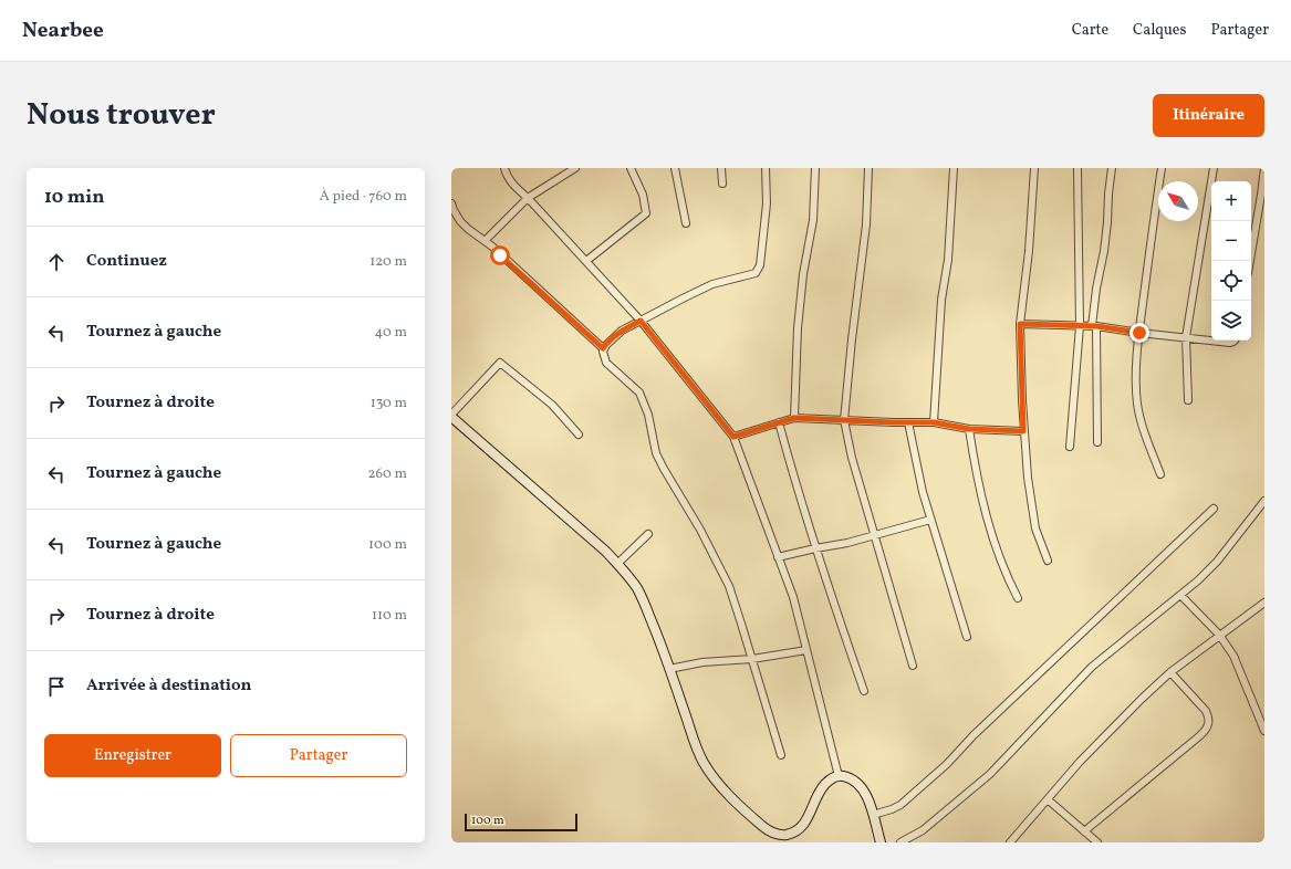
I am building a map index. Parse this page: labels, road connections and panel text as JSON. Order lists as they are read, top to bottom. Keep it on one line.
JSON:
{"scale_bar":"100 m","north":"top left","page":{"header":"Nearbee","nav":["Carte","Calques","Partager"],"title":"Nous trouver","buttons":["Itinéraire",["Enregistrer","Partager"]],"heading":["10 min","À pied · 760 m"],"map_buttons":["+","−"],"list":[["Continuez","120 m"],["Tournez à gauche","40 m"],["Tournez à droite","130 m"],["Tournez à gauche","260 m"],["Tournez à gauche","100 m"],["Tournez à droite","110 m"],"Arrivée à destination"],"scale":"100 m"}}
